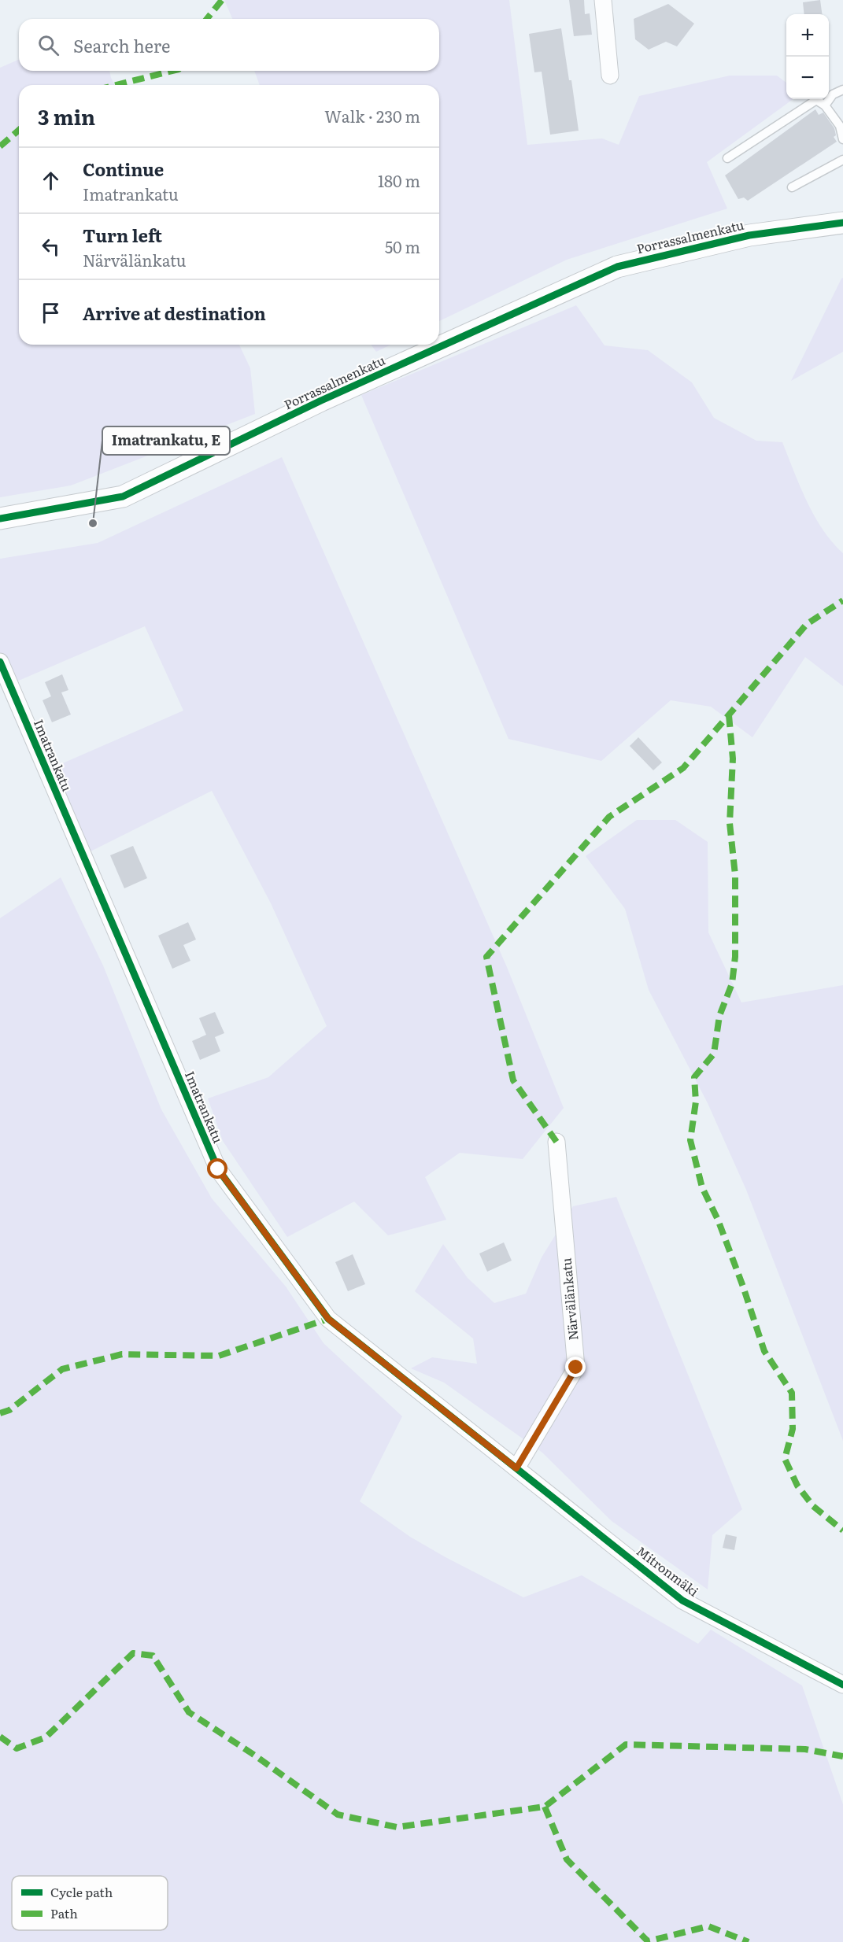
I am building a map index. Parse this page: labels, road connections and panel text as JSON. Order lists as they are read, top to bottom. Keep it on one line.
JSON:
{"streets":{"street":["Porrassalmenkatu","Imatrankatu","Närvälänkatu","Mitronmäki"]},"crossings":[["Imatrankatu","Närvälänkatu"],["Imatrankatu","Mitronmäki"],["Närvälänkatu","Mitronmäki"]],"places":["Imatrankatu, E"],"legend":["Cycle path","Path"],"page":{"map_buttons":["+","−"],"search":"Search here","heading":["3 min","Walk · 230 m"],"list":[["Continue","Imatrankatu","180 m"],["Turn left","Närvälänkatu","50 m"],"Arrive at destination"]}}
